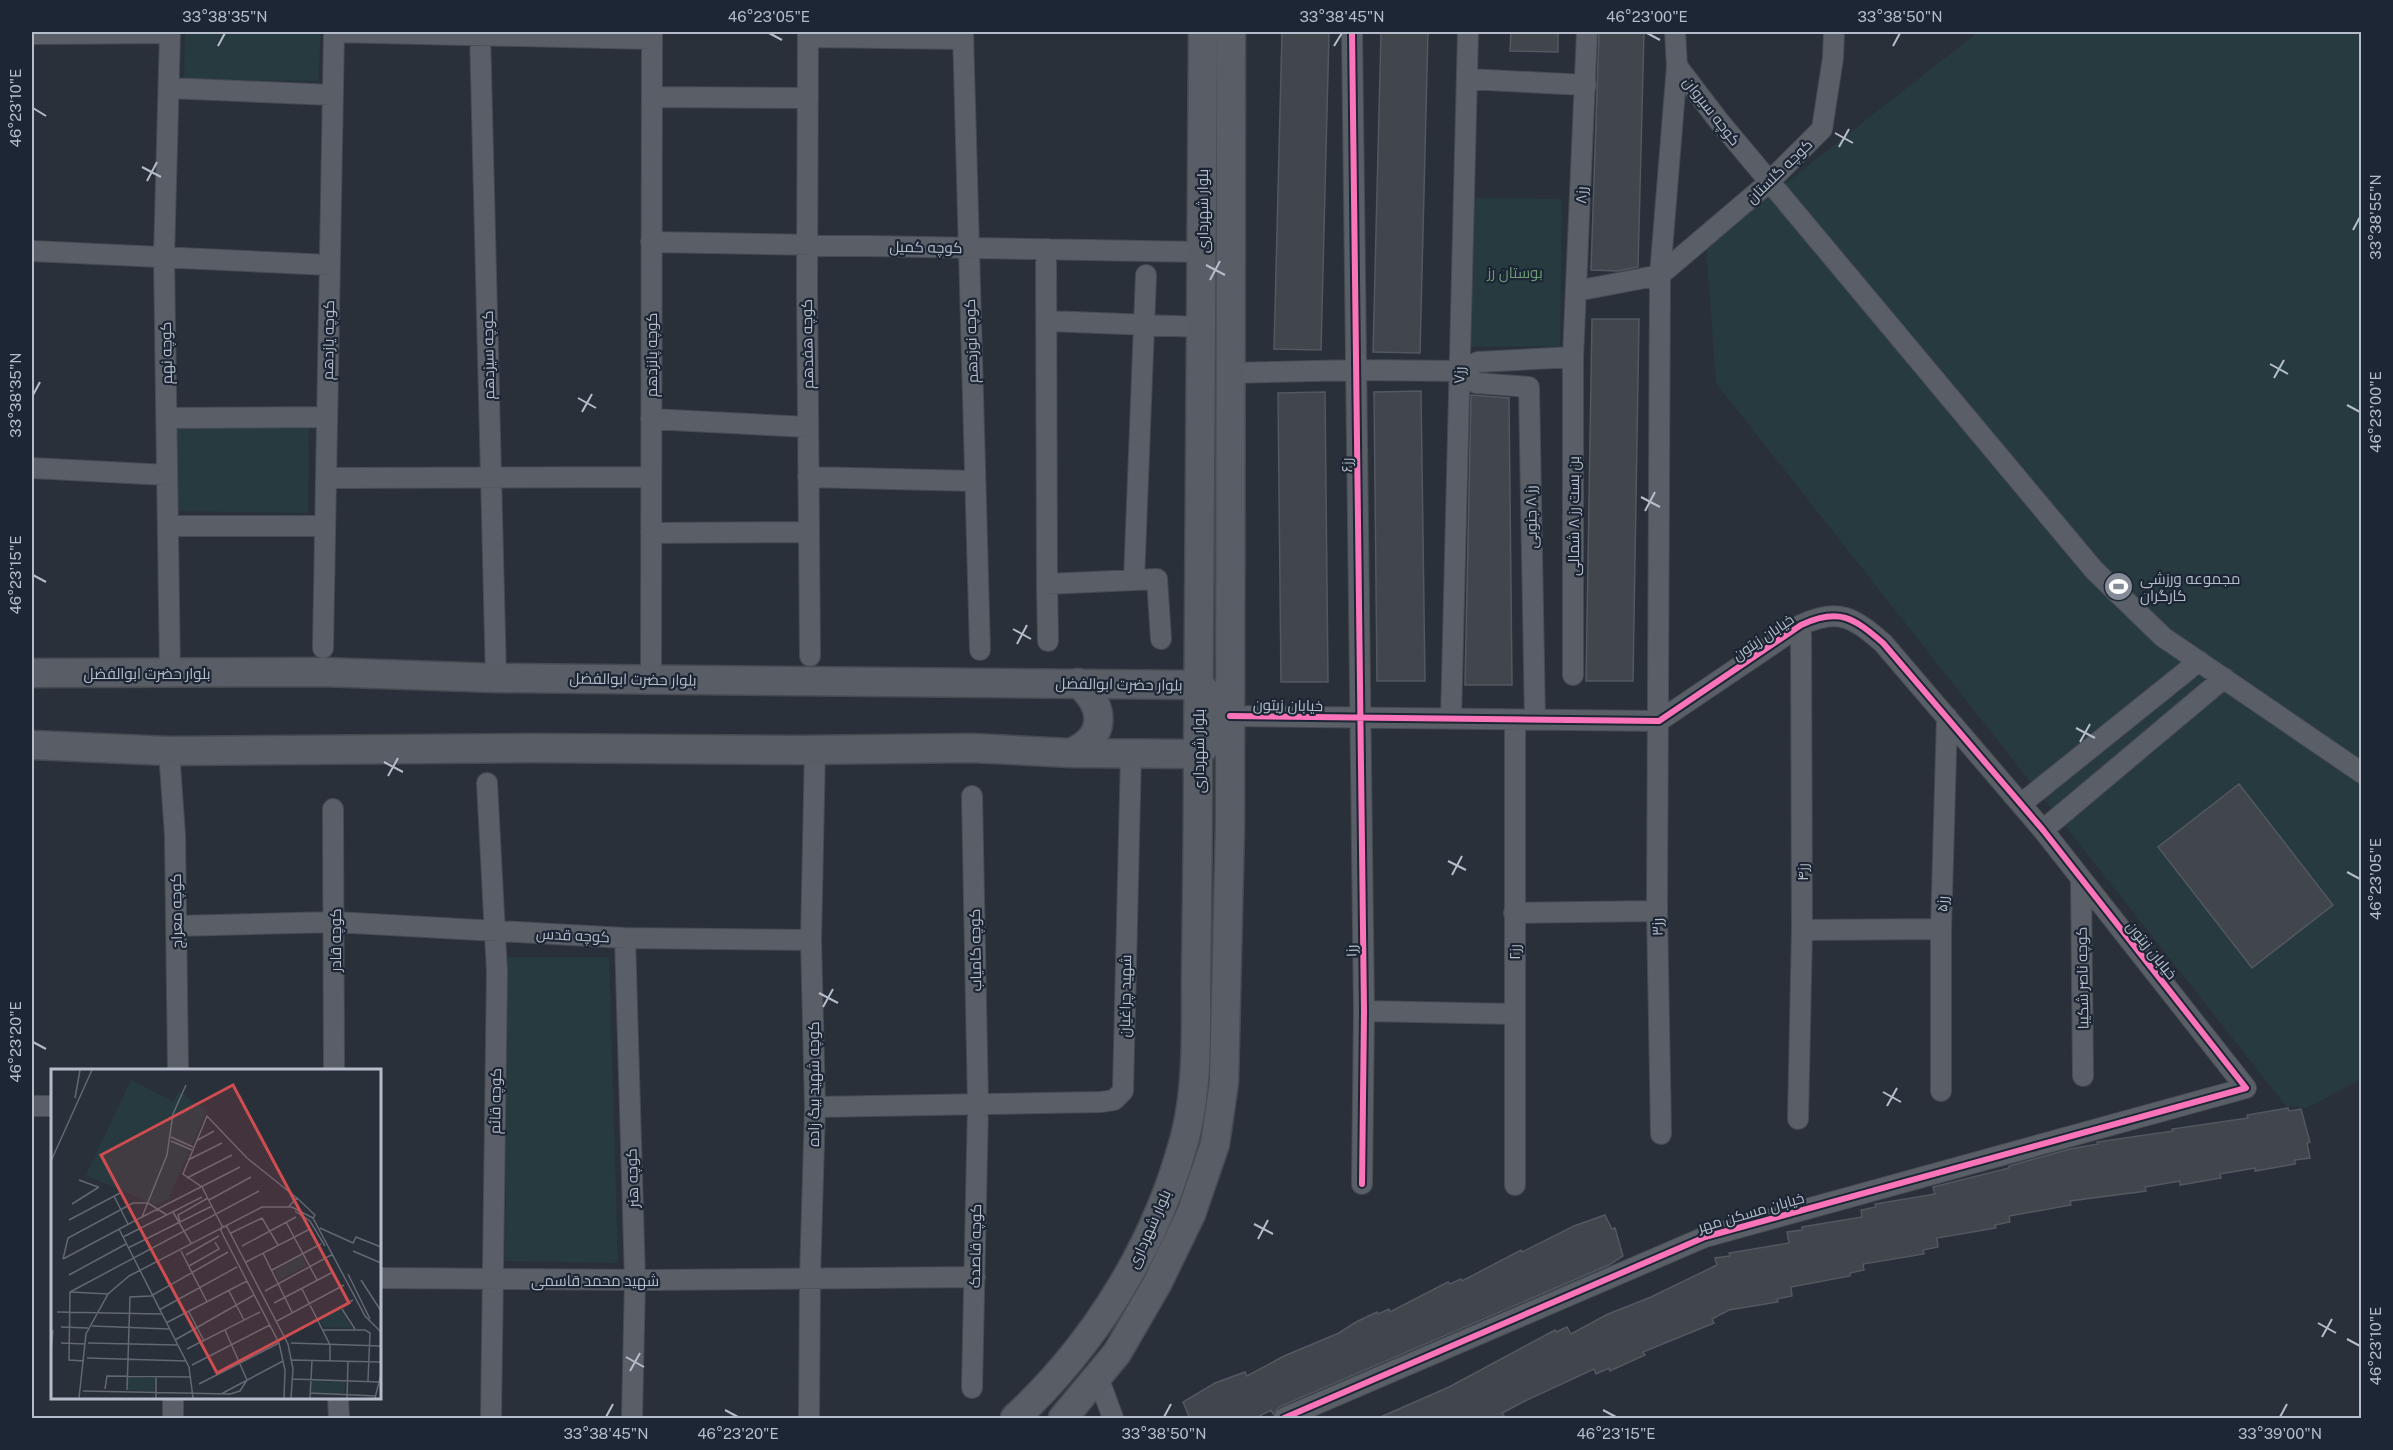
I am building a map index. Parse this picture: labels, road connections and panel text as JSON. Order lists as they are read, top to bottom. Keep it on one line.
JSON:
{"streets":{"main road":["بلوار شهرداری","بلوار حضرت ابوالفضل"],"street":["کوچه سیروان","کوچه گلستان","رز۸","کوچه کمیل","کوچه یازدهم","کوچه نوزدهم","کوچه هفدهم","کوچه نهم","کوچه سیزدهم","کوچه پانزدهم","رز۷","رز۶","بن بست رز ۸ شمالی","رز ۸ جنوبی","خیابان زیتون","رز۴","رز۵","کوچه معراج","رز۳","کوچه قدس","کوچه قادر","کوچه کامیاب","رز۱","رز۲","کوچه ناصر شکیبا","شهید چراغیان","کوچه شهید بیگ زاده","کوچه قائم","کوچه هنر","خیابان مسکن مهر","کوچه قاصدک","شهید محمد قاسمی"]},"crossings":[["کوچه سیروان","کوچه گلستان"],["کوچه سیروان","رز۳"],["کوچه گلستان","رز۳"],["رز۸","بن بست رز ۸ شمالی"],["بلوار شهرداری","کوچه کمیل"],["بلوار شهرداری","خیابان زیتون"],["بلوار شهرداری","بلوار حضرت ابوالفضل"],["کوچه کمیل","کوچه نوزدهم"],["کوچه کمیل","کوچه هفدهم"],["کوچه کمیل","کوچه پانزدهم"],["کوچه نهم","بلوار حضرت ابوالفضل"],["کوچه سیزدهم","بلوار حضرت ابوالفضل"],["کوچه پانزدهم","بلوار حضرت ابوالفضل"],["رز۷","رز ۸ جنوبی"],["رز۷","خیابان زیتون"],["رز۶","خیابان زیتون"],["رز۶","رز۱"],["رز ۸ جنوبی","خیابان زیتون"],["خیابان زیتون","بلوار حضرت ابوالفضل"],["خیابان زیتون","رز۴"],["خیابان زیتون","رز۵"],["خیابان زیتون","رز۳"],["خیابان زیتون","رز۱"],["خیابان زیتون","رز۲"],["خیابان زیتون","کوچه ناصر شکیبا"],["خیابان زیتون","خیابان مسکن مهر"],["کوچه معراج","کوچه قدس"],["کوچه قدس","کوچه قادر"],["کوچه قدس","کوچه شهید بیگ زاده"],["کوچه قدس","کوچه قائم"],["کوچه قدس","کوچه هنر"],["کوچه کامیاب","شهید چراغیان"],["کوچه کامیاب","کوچه قاصدک"],["شهید چراغیان","کوچه قاصدک"],["کوچه شهید بیگ زاده","شهید محمد قاسمی"],["کوچه قائم","شهید محمد قاسمی"],["کوچه هنر","شهید محمد قاسمی"],["کوچه قاصدک","شهید محمد قاسمی"]],"parks":["بوستان رز"],"places":{"sports":["مجموعه ورزشی کارگران"]},"coordinates":["33°38'35\"N","46°23'05\"E","33°38'45\"N","46°23'00\"E","33°38'50\"N","46°23'10\"E","33°38'55\"N","46°23'15\"E","46°23'20\"E","33°39'00\"N"]}
